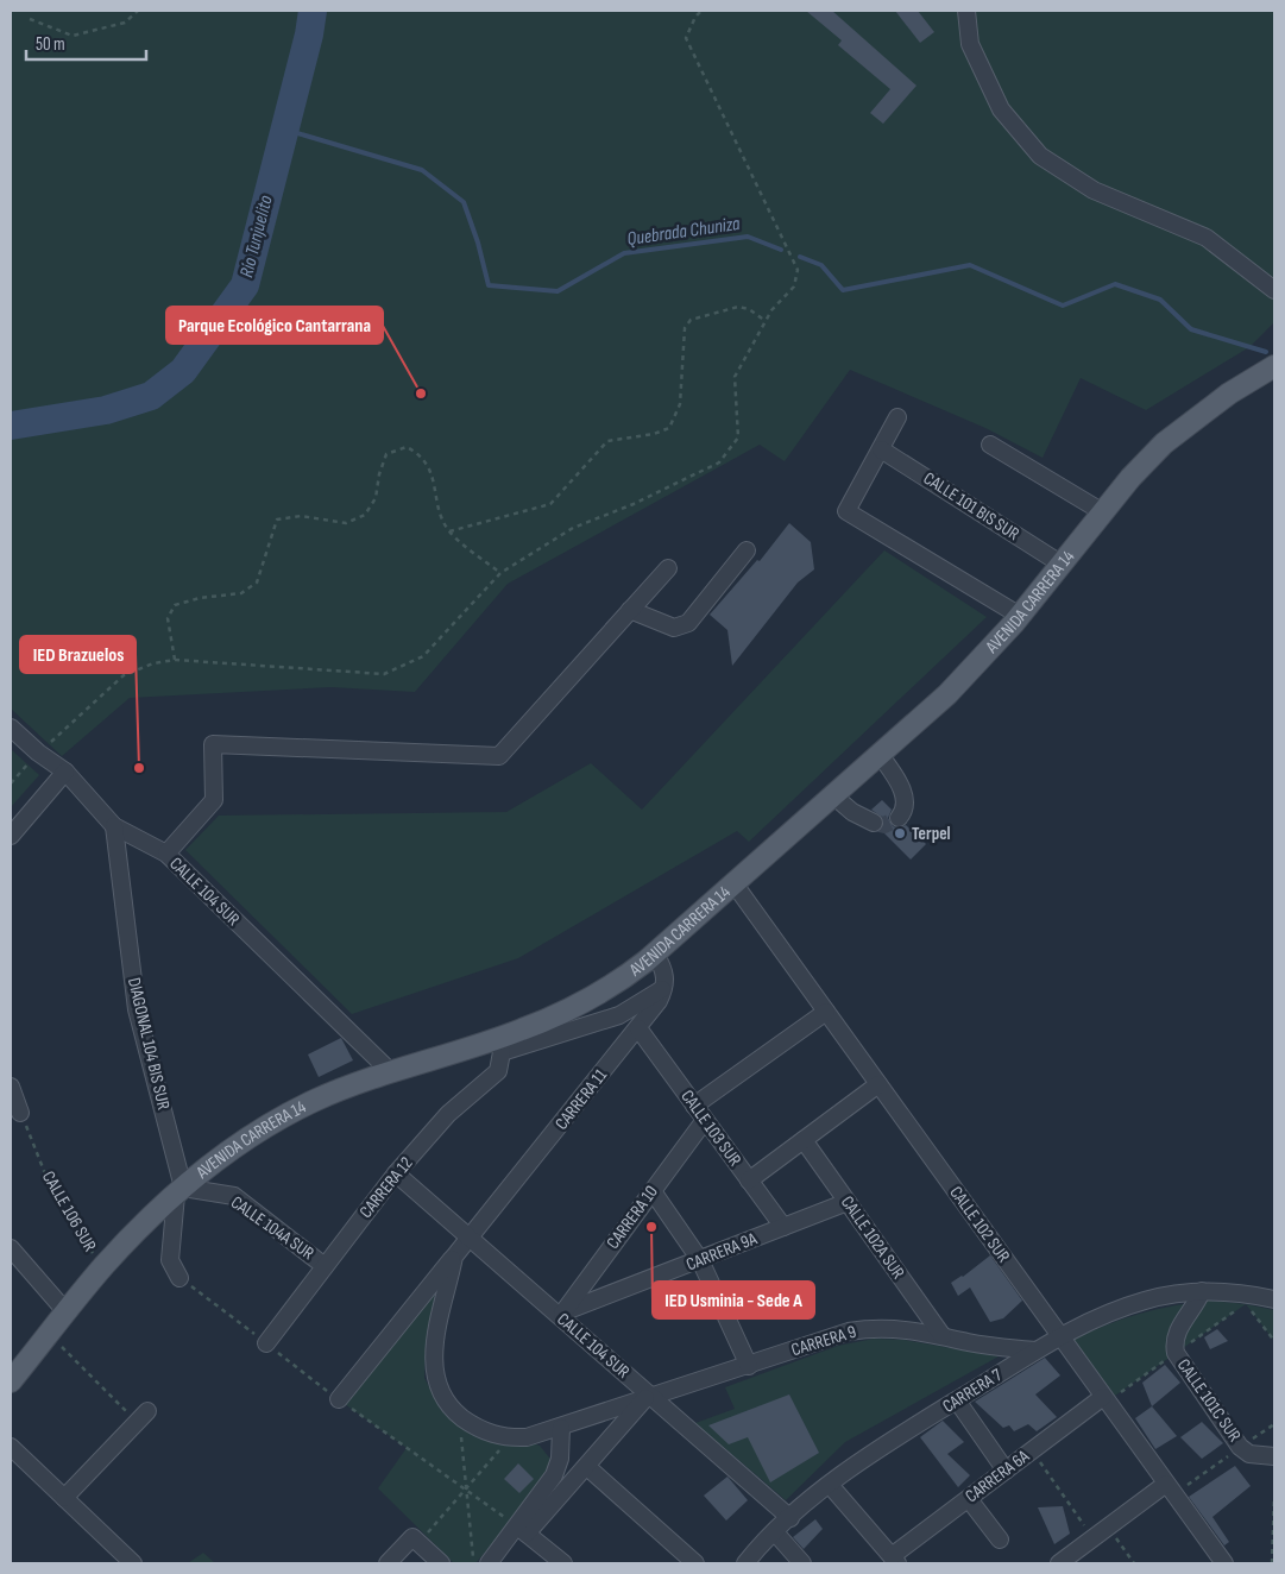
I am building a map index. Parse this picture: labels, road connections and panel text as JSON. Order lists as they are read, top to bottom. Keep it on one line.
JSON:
{"streets":{"main road":["AVENIDA CARRERA 14"],"street":["CALLE 101 BIS SUR","CALLE 104 SUR","DIAGONAL 104 BIS SUR","CARRERA 11","CALLE 103 SUR","CARRERA 12","CARRERA 10","CALLE 102 SUR","CALLE 104A SUR","CALLE 102A SUR","CARRERA 9A","CARRERA 9","CARRERA 7","CALLE 101C SUR","CARRERA 6A"],"path":["CALLE 106 SUR"]},"crossings":[["CALLE 101 BIS SUR","AVENIDA CARRERA 14"],["AVENIDA CARRERA 14","CALLE 104 SUR"],["AVENIDA CARRERA 14","DIAGONAL 104 BIS SUR"],["AVENIDA CARRERA 14","CARRERA 12"],["AVENIDA CARRERA 14","CALLE 106 SUR"],["AVENIDA CARRERA 14","CALLE 102 SUR"],["AVENIDA CARRERA 14","CALLE 104A SUR"],["CALLE 104 SUR","DIAGONAL 104 BIS SUR"],["CALLE 104 SUR","CARRERA 11"],["CALLE 104 SUR","CARRERA 12"],["CALLE 104 SUR","CARRERA 10"],["CALLE 104 SUR","CARRERA 9A"],["CALLE 104 SUR","CARRERA 9"],["CALLE 104 SUR","CARRERA 7"],["DIAGONAL 104 BIS SUR","CALLE 104A SUR"],["CARRERA 11","CALLE 103 SUR"],["CALLE 103 SUR","CARRERA 10"],["CALLE 103 SUR","CARRERA 9A"],["CARRERA 12","CALLE 104A SUR"],["CARRERA 10","CARRERA 9A"],["CALLE 102 SUR","CARRERA 7"],["CALLE 102 SUR","CARRERA 6A"],["CALLE 102A SUR","CARRERA 9A"],["CALLE 102A SUR","CARRERA 9"],["CARRERA 9","CARRERA 7"],["CARRERA 7","CALLE 101C SUR"]],"water":["Quebrada Chuniza","Río Tunjuelito"],"places":["Parque Ecológico Cantarrana","IED Brazuelos","Terpel","IED Usminia - Sede A"],"scale_bar":"50 m"}
